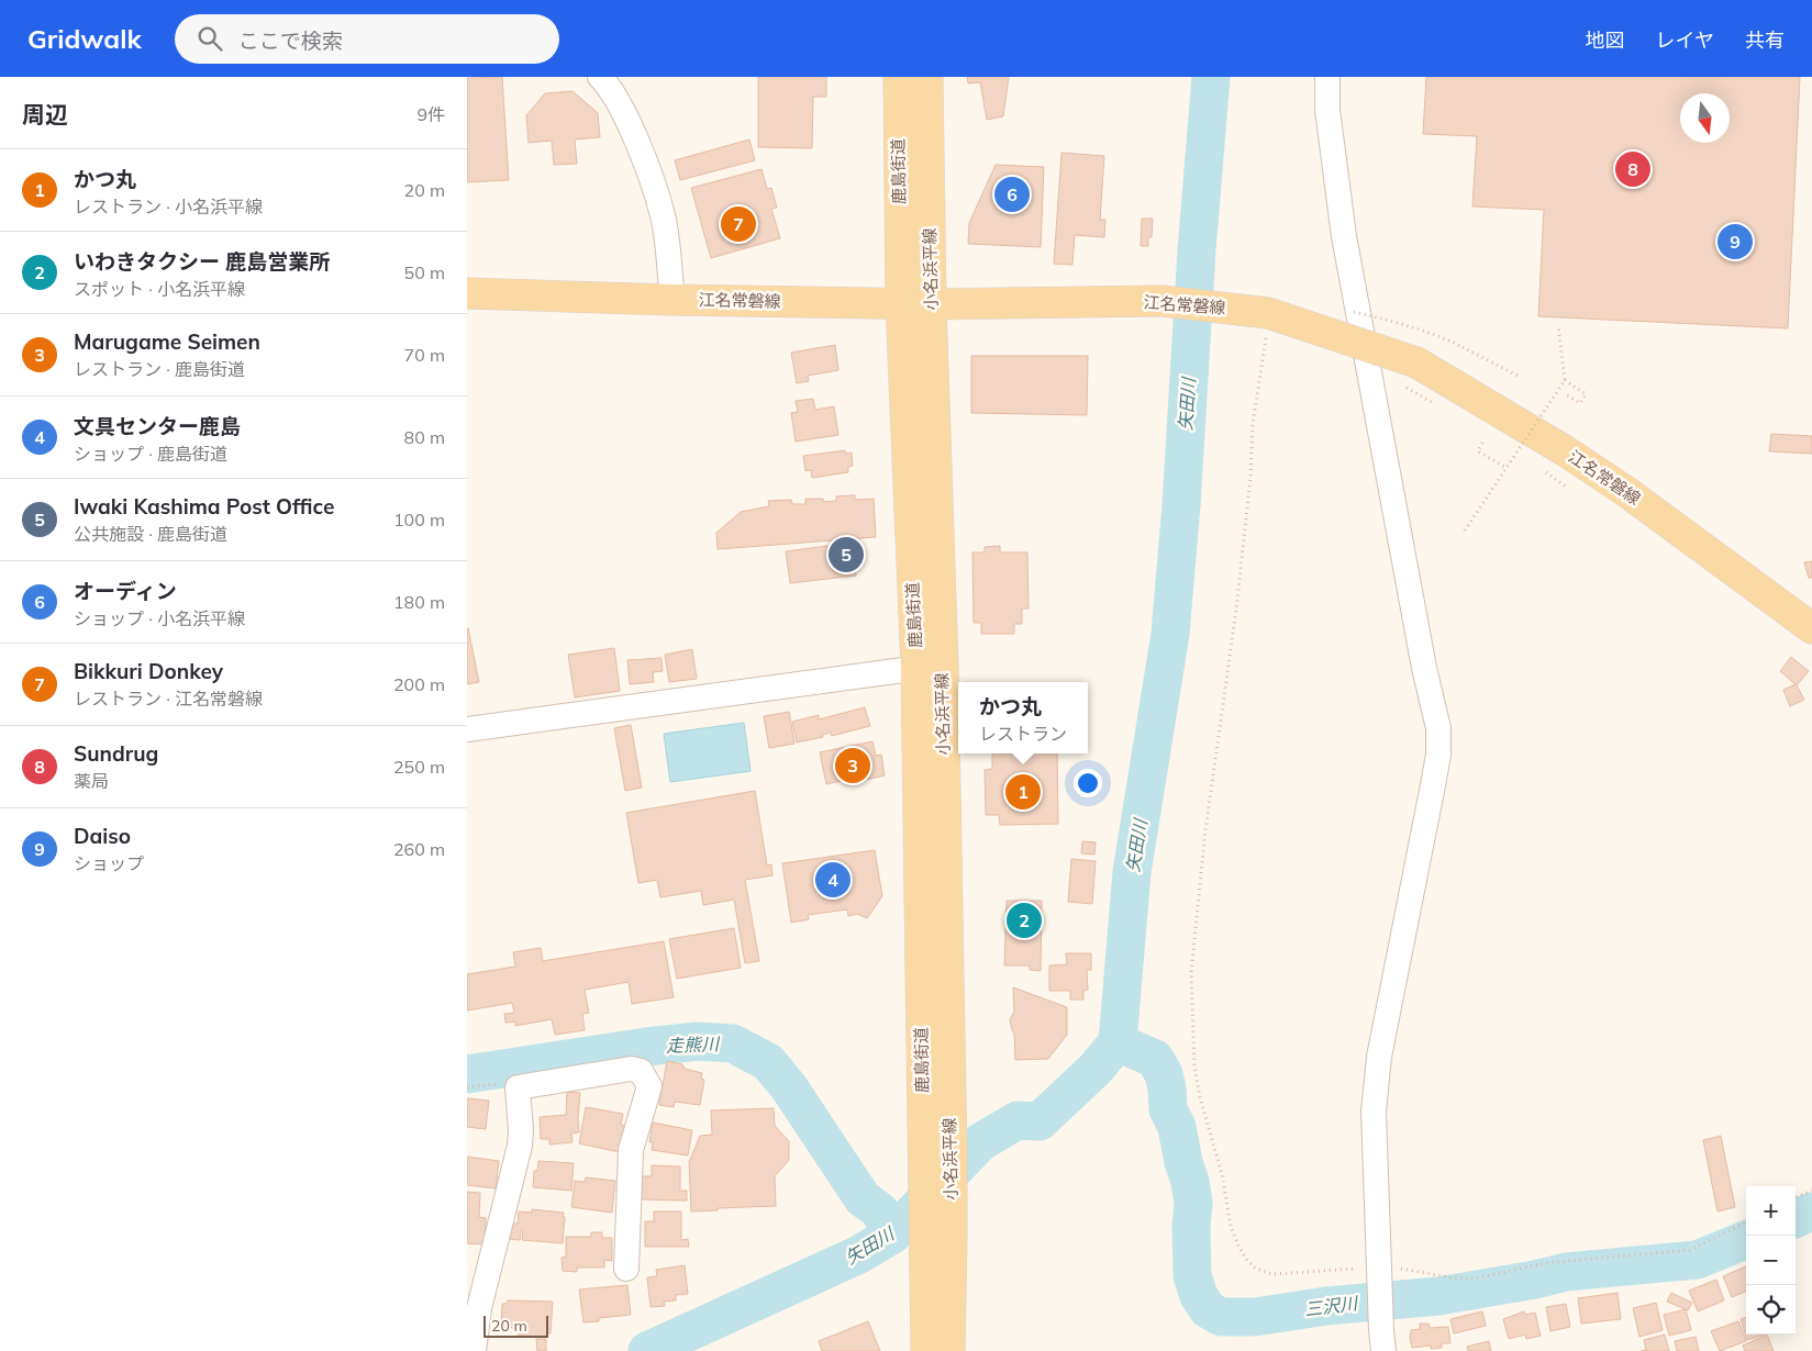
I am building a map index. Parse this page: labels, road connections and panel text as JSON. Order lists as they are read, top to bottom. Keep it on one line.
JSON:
{"streets":{"main road":["鹿島街道","小名浜平線","江名常磐線"]},"crossings":[["鹿島街道","小名浜平線"],["鹿島街道","江名常磐線"],["小名浜平線","江名常磐線"]],"water":["矢田川","走熊川","三沢川"],"scale_bar":"20 m","north":"bottom","page":{"header":"Gridwalk","search":"ここで検索","nav":["地図","レイヤ","共有"],"heading":["周辺","9件"],"list":[{"mark":"1","name":"かつ丸","note":"レストラン · 小名浜平線","value":"20 m"},{"mark":"2","name":"いわきタクシー 鹿島営業所","note":"スポット · 小名浜平線","value":"50 m"},{"mark":"3","name":"Marugame Seimen","note":"レストラン · 鹿島街道","value":"70 m"},{"mark":"4","name":"文具センター鹿島","note":"ショップ · 鹿島街道","value":"80 m"},{"mark":"5","name":"Iwaki Kashima Post Office","note":"公共施設 · 鹿島街道","value":"100 m"},{"mark":"6","name":"オーディン","note":"ショップ · 小名浜平線","value":"180 m"},{"mark":"7","name":"Bikkuri Donkey","note":"レストラン · 江名常磐線","value":"200 m"},{"mark":"8","name":"Sundrug","note":"薬局","value":"250 m"},{"mark":"9","name":"Daiso","note":"ショップ","value":"260 m"}],"pins":["8","6","7","9","5","3","1","4","2"],"popup":["かつ丸","レストラン"],"map_buttons":["+","−"],"scale":"20 m"}}
